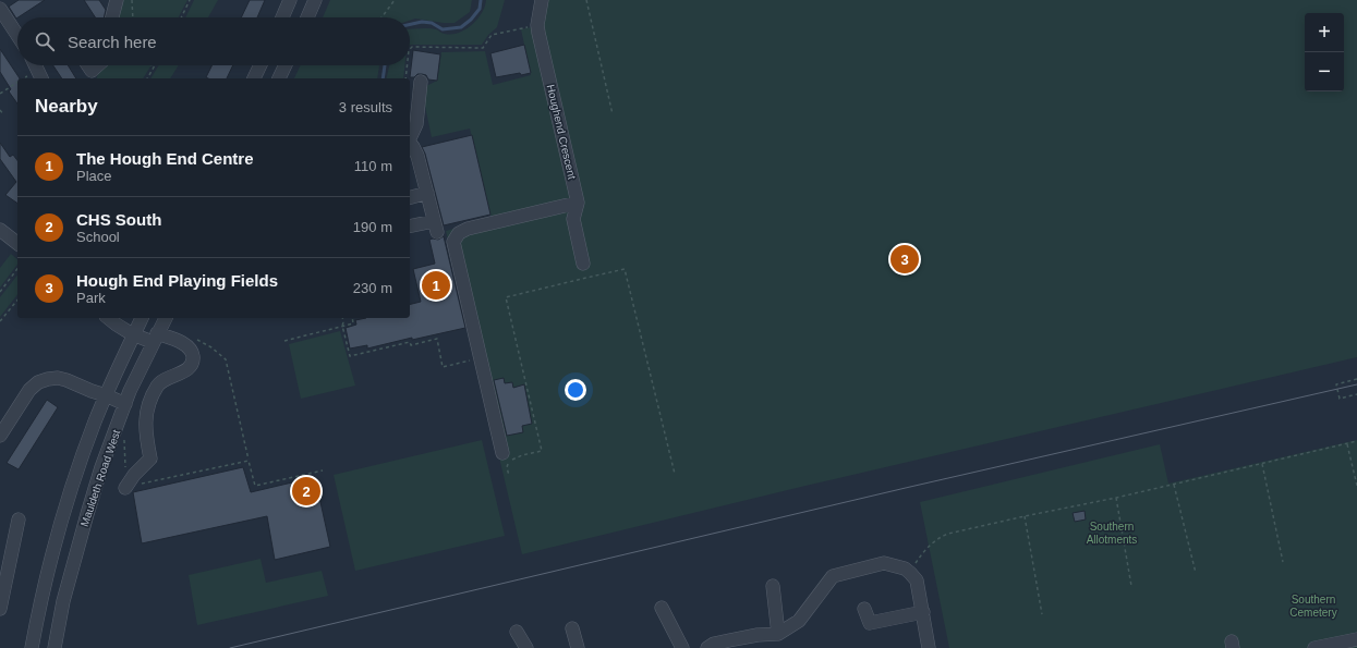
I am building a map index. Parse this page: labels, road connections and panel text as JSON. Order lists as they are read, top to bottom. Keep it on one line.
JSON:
{"streets":{"street":["Houghend Crescent","Mauldeth Road West"]},"parks":["Southern Allotments","Southern Cemetery"],"page":{"map_buttons":["+","−"],"search":"Search here","heading":["Nearby","3 results"],"list":[{"mark":"1","name":"The Hough End Centre","note":"Place","value":"110 m"},{"mark":"2","name":"CHS South","note":"School","value":"190 m"},{"mark":"3","name":"Hough End Playing Fields","note":"Park","value":"230 m"}],"pins":["3","1","2"]}}
